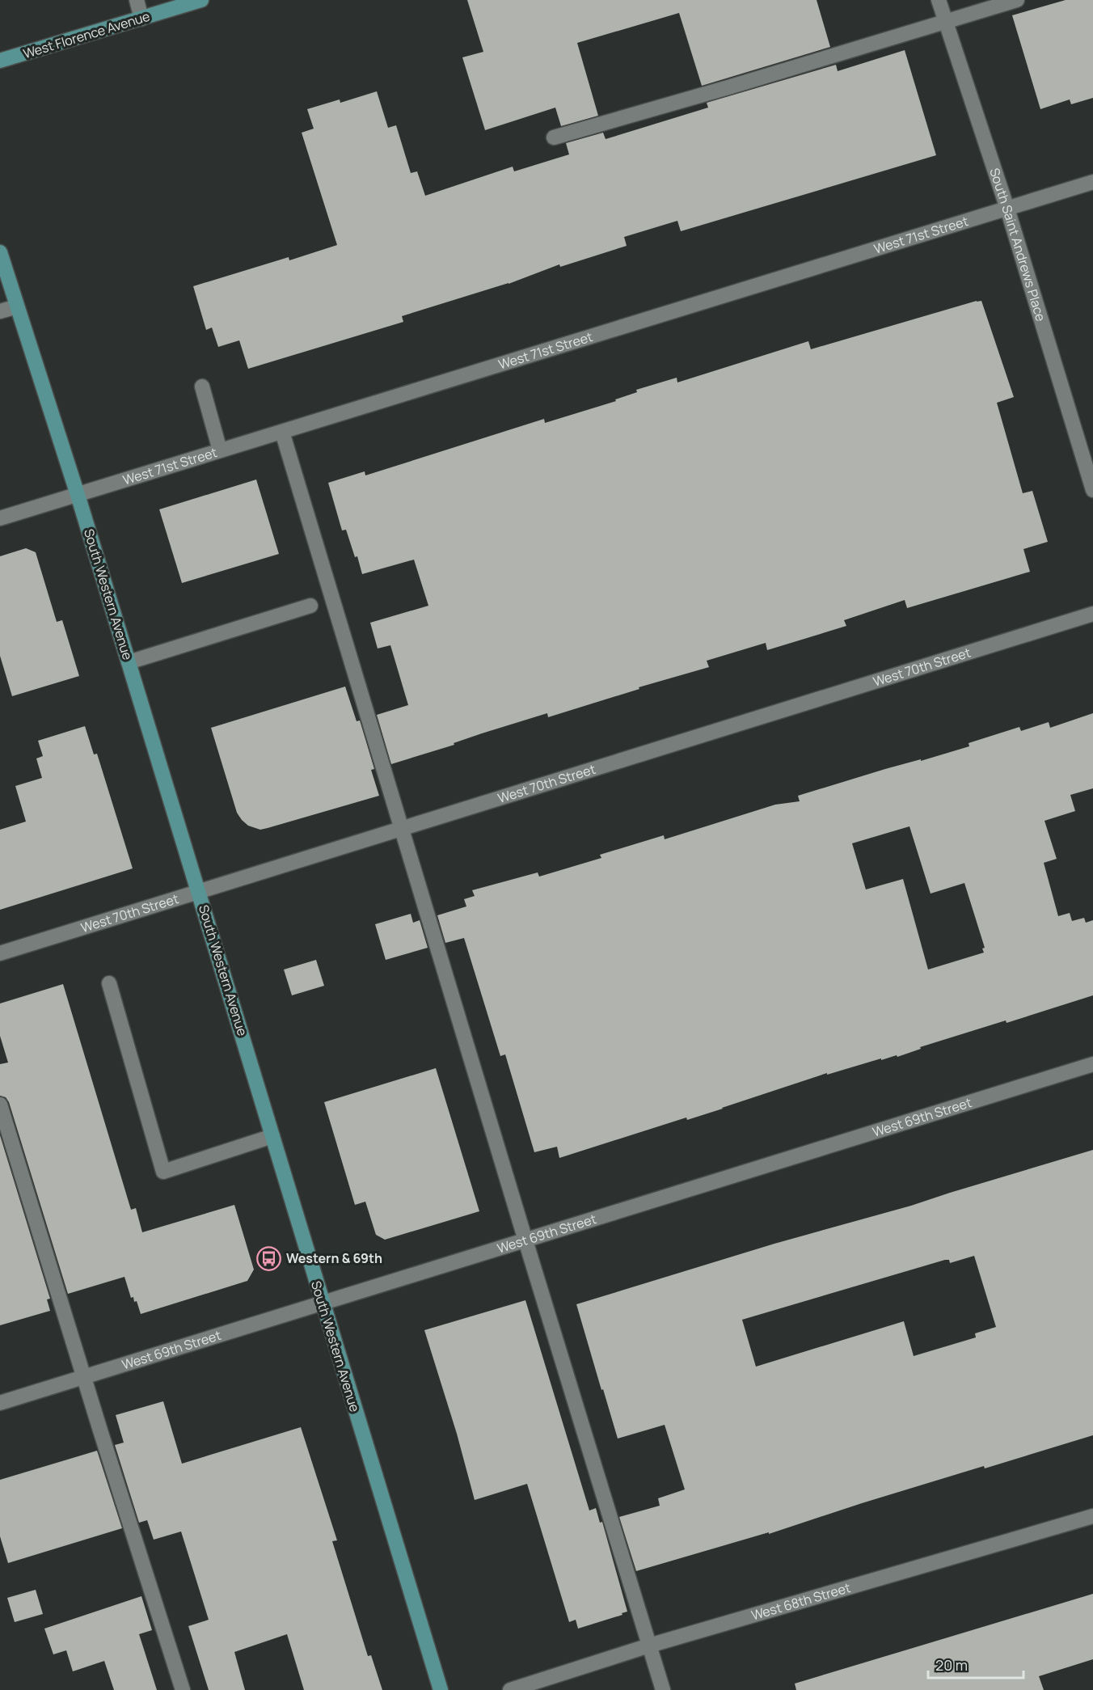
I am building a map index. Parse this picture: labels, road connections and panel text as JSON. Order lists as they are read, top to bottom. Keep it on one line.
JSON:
{"streets":{"main road":["West Florence Avenue","South Western Avenue"],"street":["West 71st Street","South Saint Andrews Place","West 70th Street","West 69th Street","West 68th Street"]},"crossings":[["West 71st Street","South Saint Andrews Place"],["West 71st Street","South Western Avenue"],["South Western Avenue","West 70th Street"],["South Western Avenue","West 69th Street"]],"places":{"bus stop":["Western & 69th"]},"scale_bar":"20 m"}
